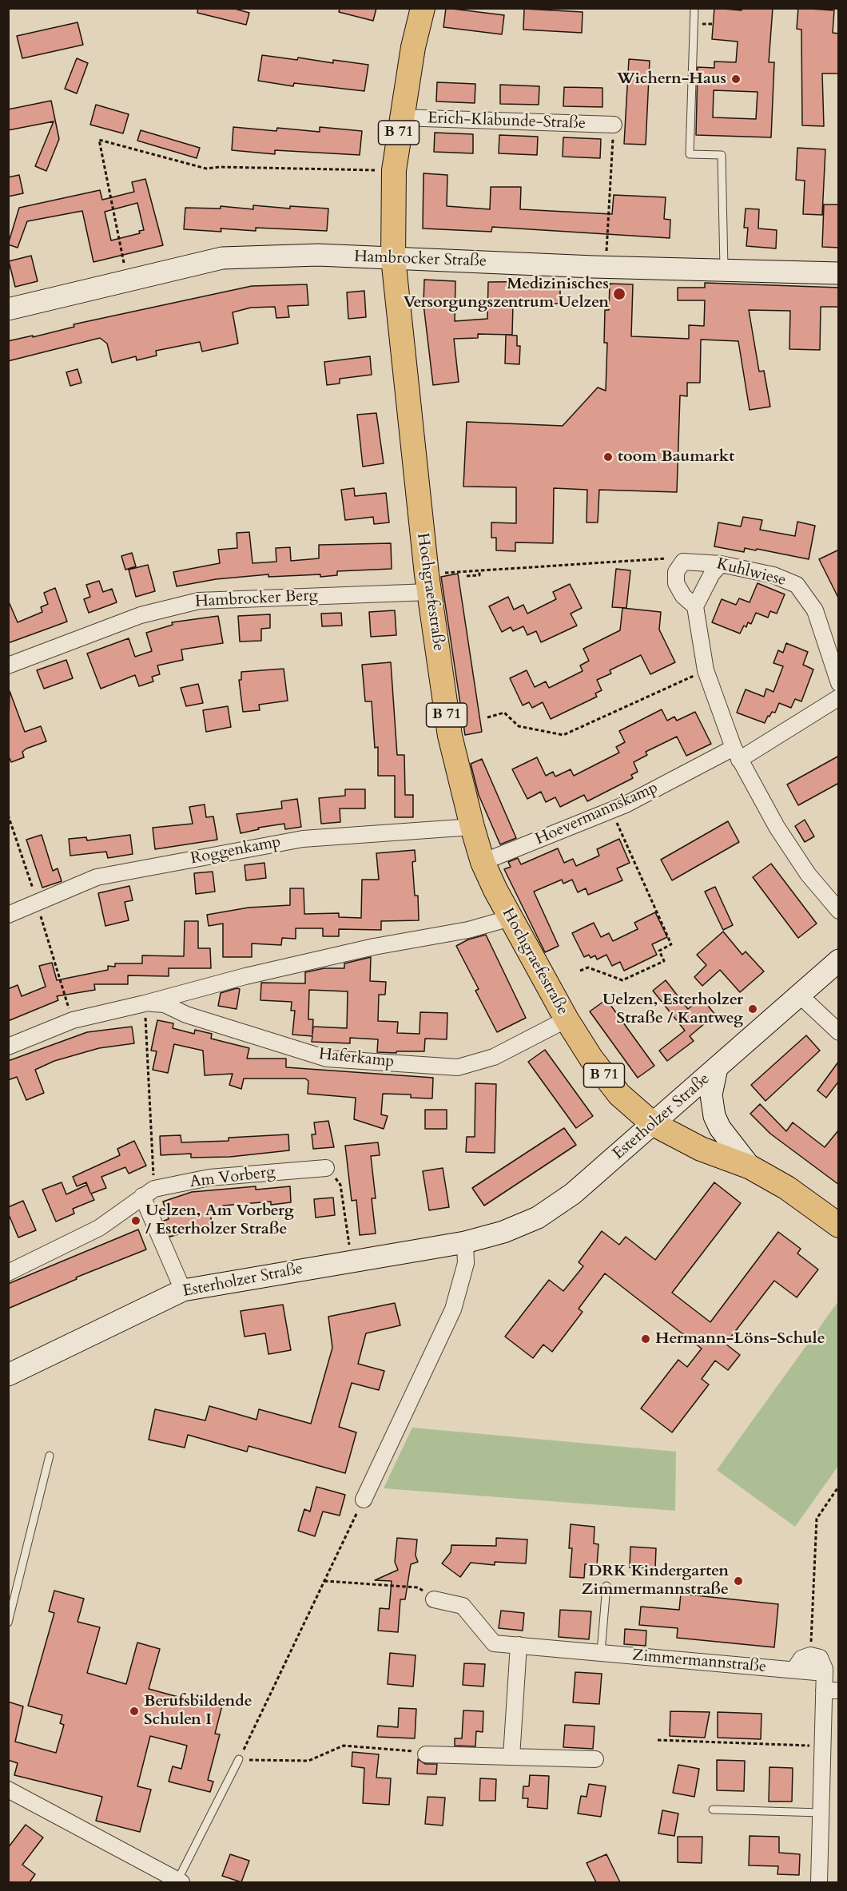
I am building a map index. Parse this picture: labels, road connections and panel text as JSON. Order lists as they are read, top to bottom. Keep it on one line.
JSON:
{"streets":{"main road":["B 71","Hochgraefestraße"],"street":["Erich-Klabunde-Straße","Hambrocker Straße","Kuhlwiese","Hambrocker Berg","Hoevermannskamp","Roggenkamp","Haferkamp","Esterholzer Straße","Am Vorberg","Zimmermannstraße"]},"crossings":[["Erich-Klabunde-Straße","Hochgraefestraße"],["B 71","Hochgraefestraße"],["B 71","Esterholzer Straße"],["Hambrocker Straße","Hochgraefestraße"],["Hochgraefestraße","Hambrocker Berg"],["Hochgraefestraße","Hoevermannskamp"],["Hochgraefestraße","Roggenkamp"],["Hochgraefestraße","Haferkamp"],["Hochgraefestraße","Esterholzer Straße"]],"places":["Wichern-Haus","Medizinisches Versorgungszentrum Uelzen","toom Baumarkt","Uelzen, Esterholzer Straße / Kantweg","Uelzen, Am Vorberg / Esterholzer Straße","Hermann-Löns-Schule","DRK Kindergarten Zimmermannstraße","Berufsbildende Schulen I"]}
